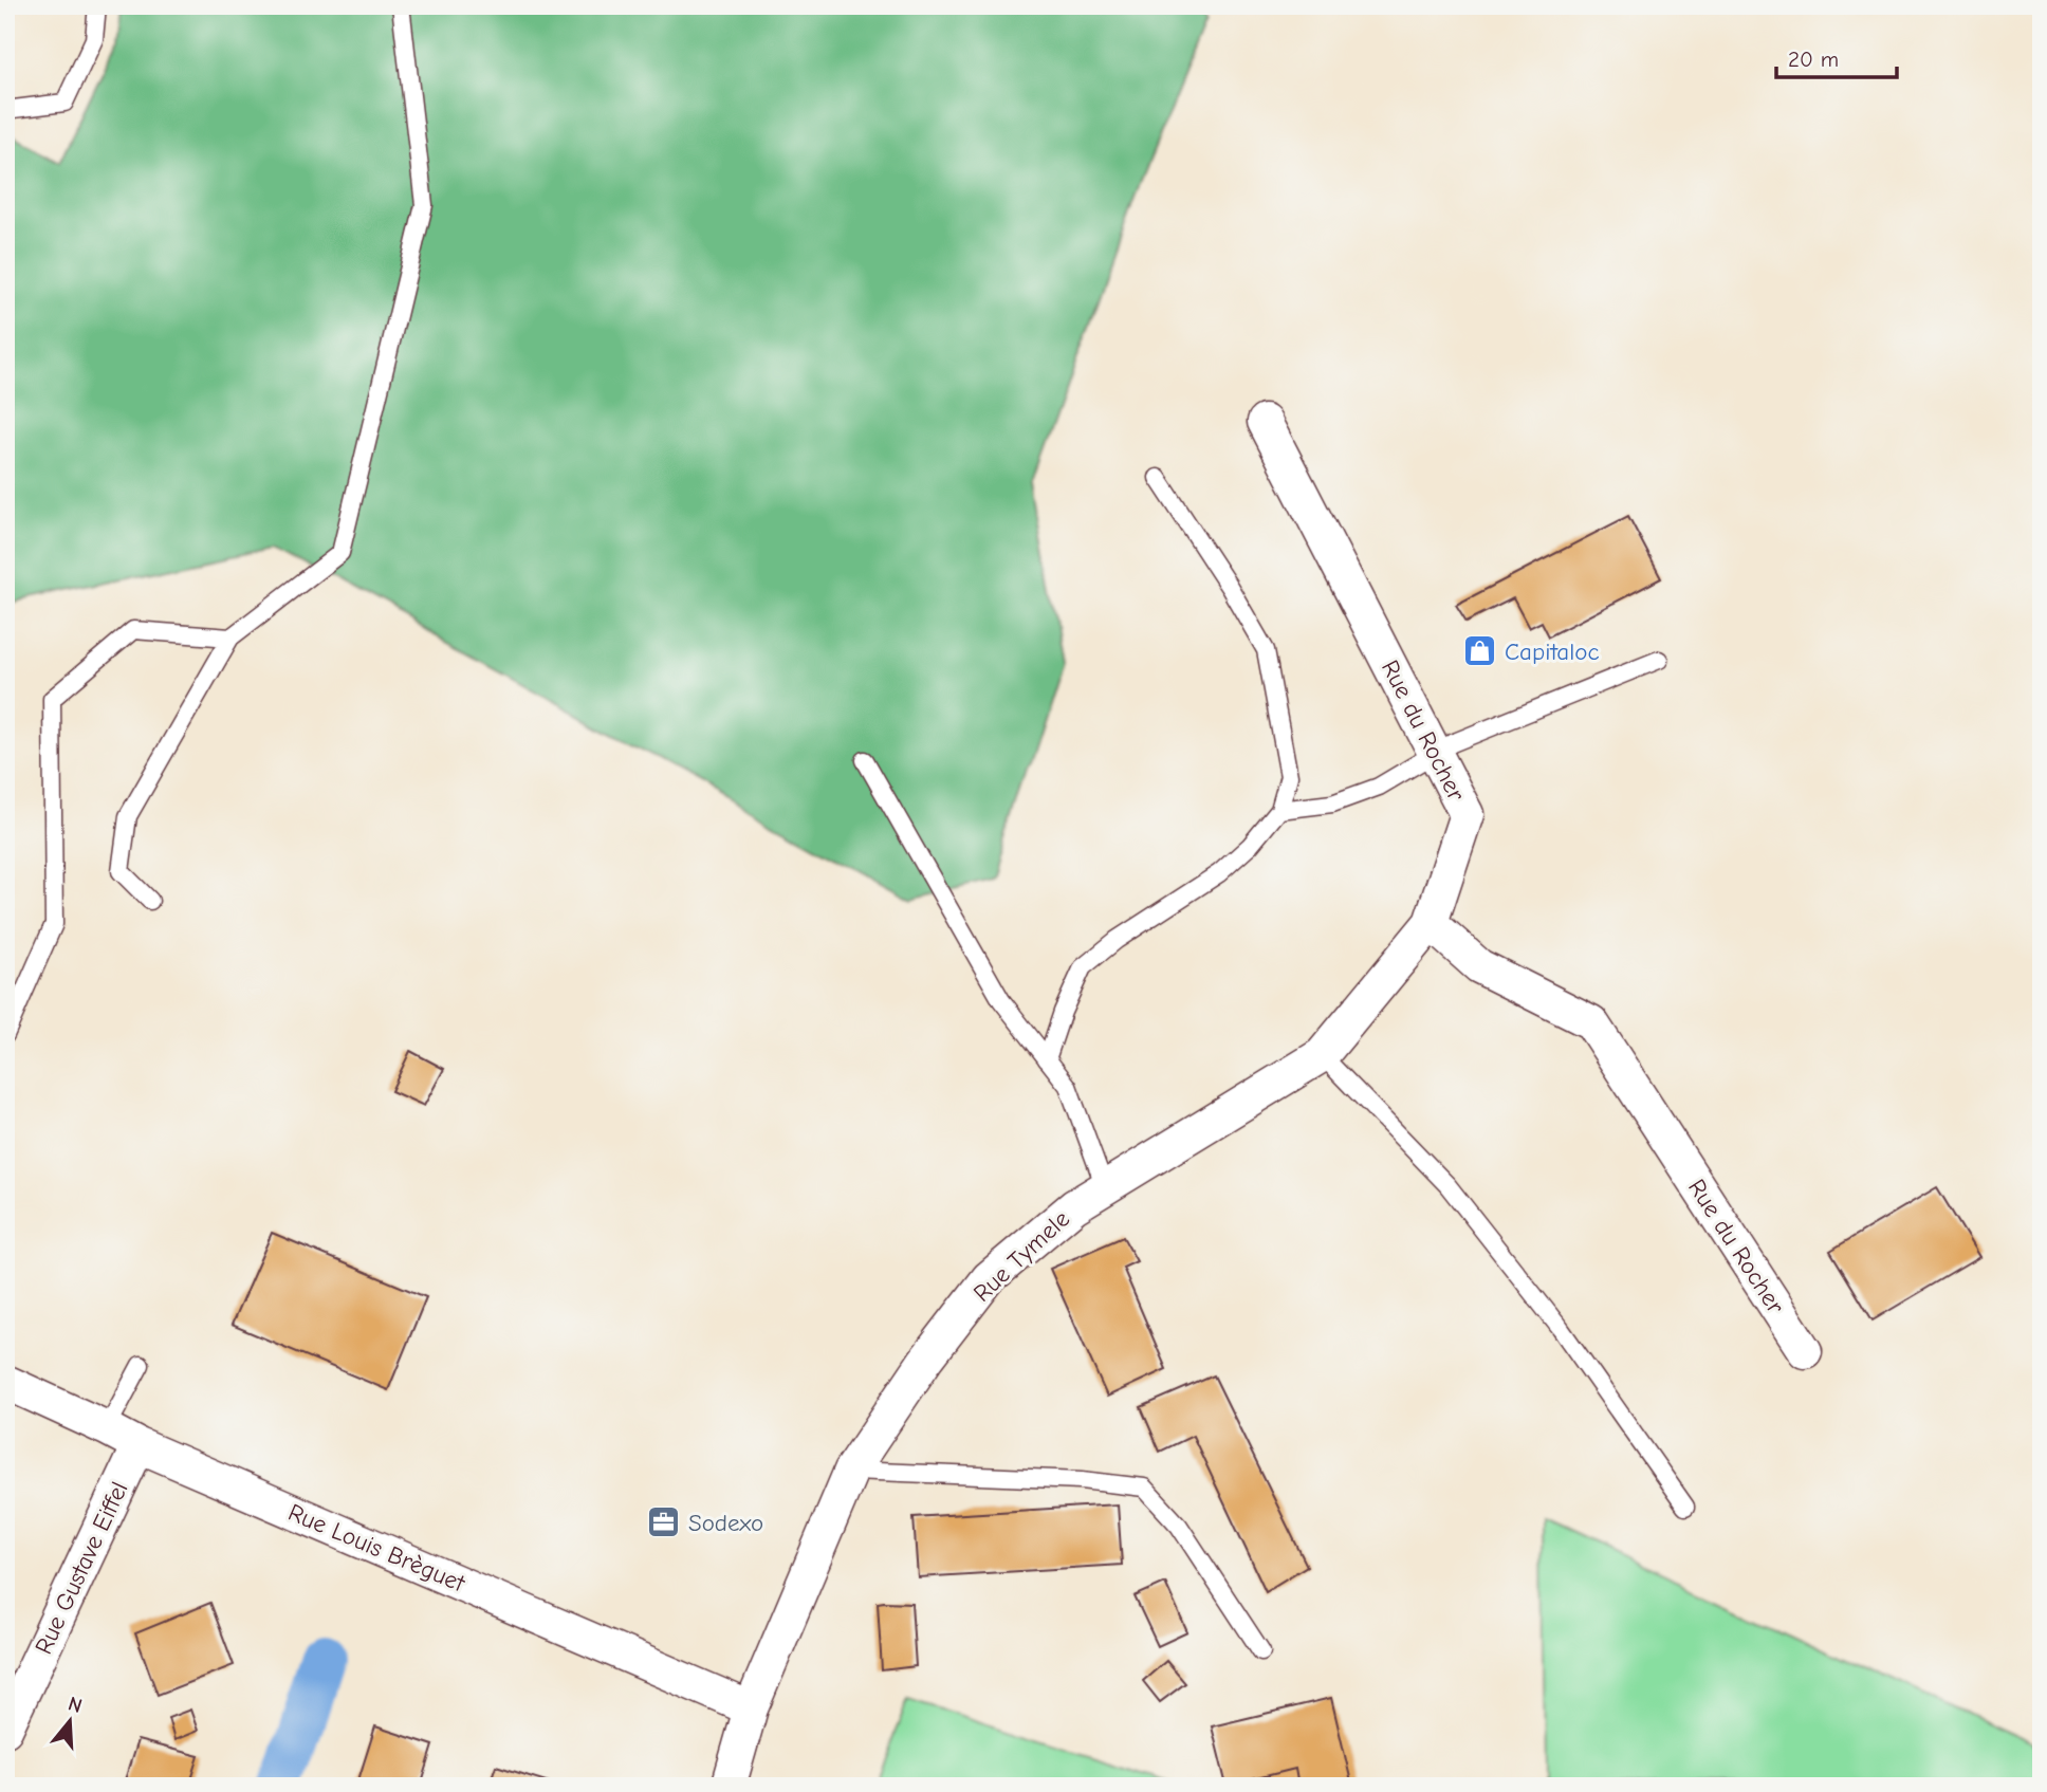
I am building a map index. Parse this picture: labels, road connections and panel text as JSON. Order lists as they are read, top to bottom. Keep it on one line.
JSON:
{"streets":{"street":["Rue du Rocher","Rue Tymele","Rue Louis Brèguet","Rue Gustave Eiffel"]},"crossings":[["Rue du Rocher","Rue Tymele"],["Rue Tymele","Rue Louis Brèguet"],["Rue Louis Brèguet","Rue Gustave Eiffel"]],"places":{"shop":["Capitaloc"],"office":["Sodexo"]},"scale_bar":"20 m","north":"top"}
